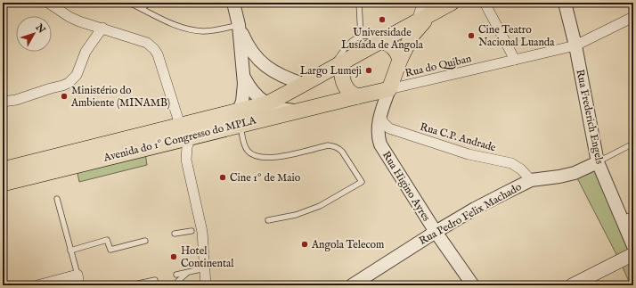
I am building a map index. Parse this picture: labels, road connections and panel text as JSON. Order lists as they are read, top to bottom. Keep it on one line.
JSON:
{"streets":{"main road":["Avenida do 1º Congresso do MPLA"],"street":["Rua do Quiban","Rua Frederich Engels","Rua C.P. Andrade","Rua Higino Ayres","Rua Pedro Felix Machado"]},"crossings":[["Rua do Quiban","Rua Frederich Engels"],["Rua do Quiban","Avenida do 1º Congresso do MPLA"],["Rua do Quiban","Rua Higino Ayres"],["Rua Frederich Engels","Rua Pedro Felix Machado"],["Rua C.P. Andrade","Rua Higino Ayres"],["Rua C.P. Andrade","Rua Pedro Felix Machado"],["Avenida do 1º Congresso do MPLA","Rua Higino Ayres"],["Rua Higino Ayres","Rua Pedro Felix Machado"]],"places":["Universidade Lusíada de Angola","Cine Teatro Nacional Luanda","Largo Lumeji","Ministério do Ambiente (MINAMB)","Cine 1º de Maio","Angola Telecom","Hotel Continental"],"north":"top right"}
